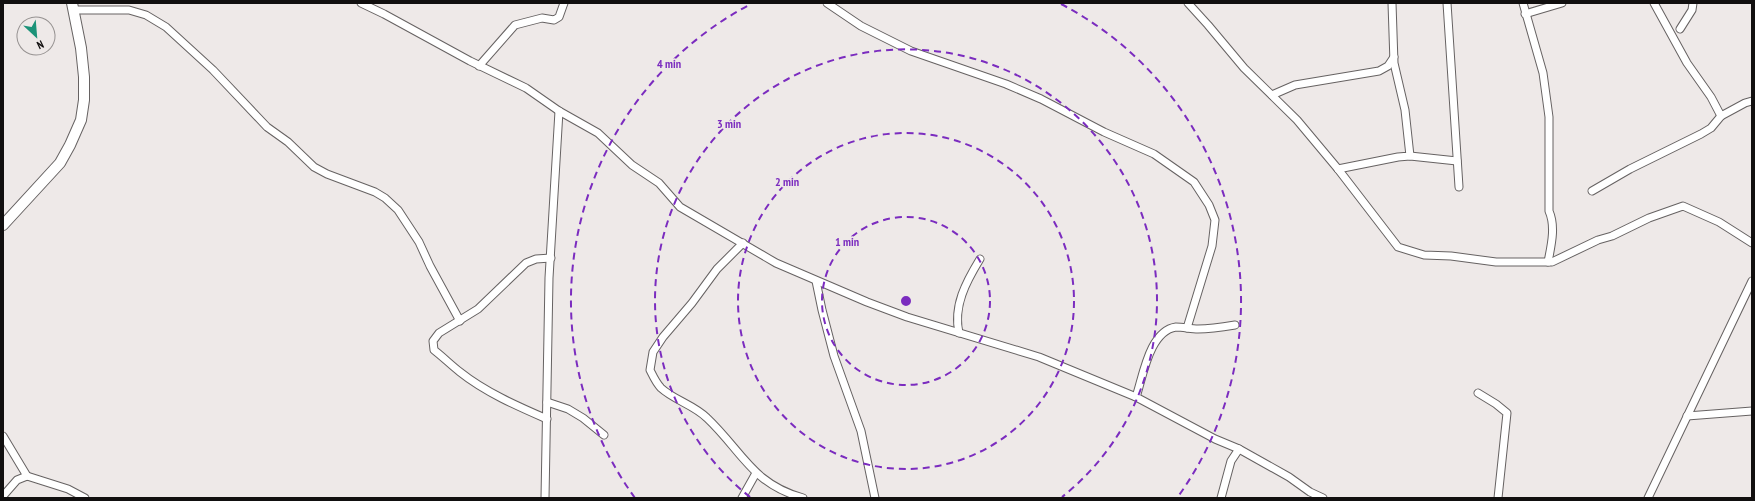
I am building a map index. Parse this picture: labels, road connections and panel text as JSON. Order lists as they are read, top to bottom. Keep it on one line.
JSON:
{"north":"bottom right","rings":["4 min","3 min","2 min","1 min"]}
